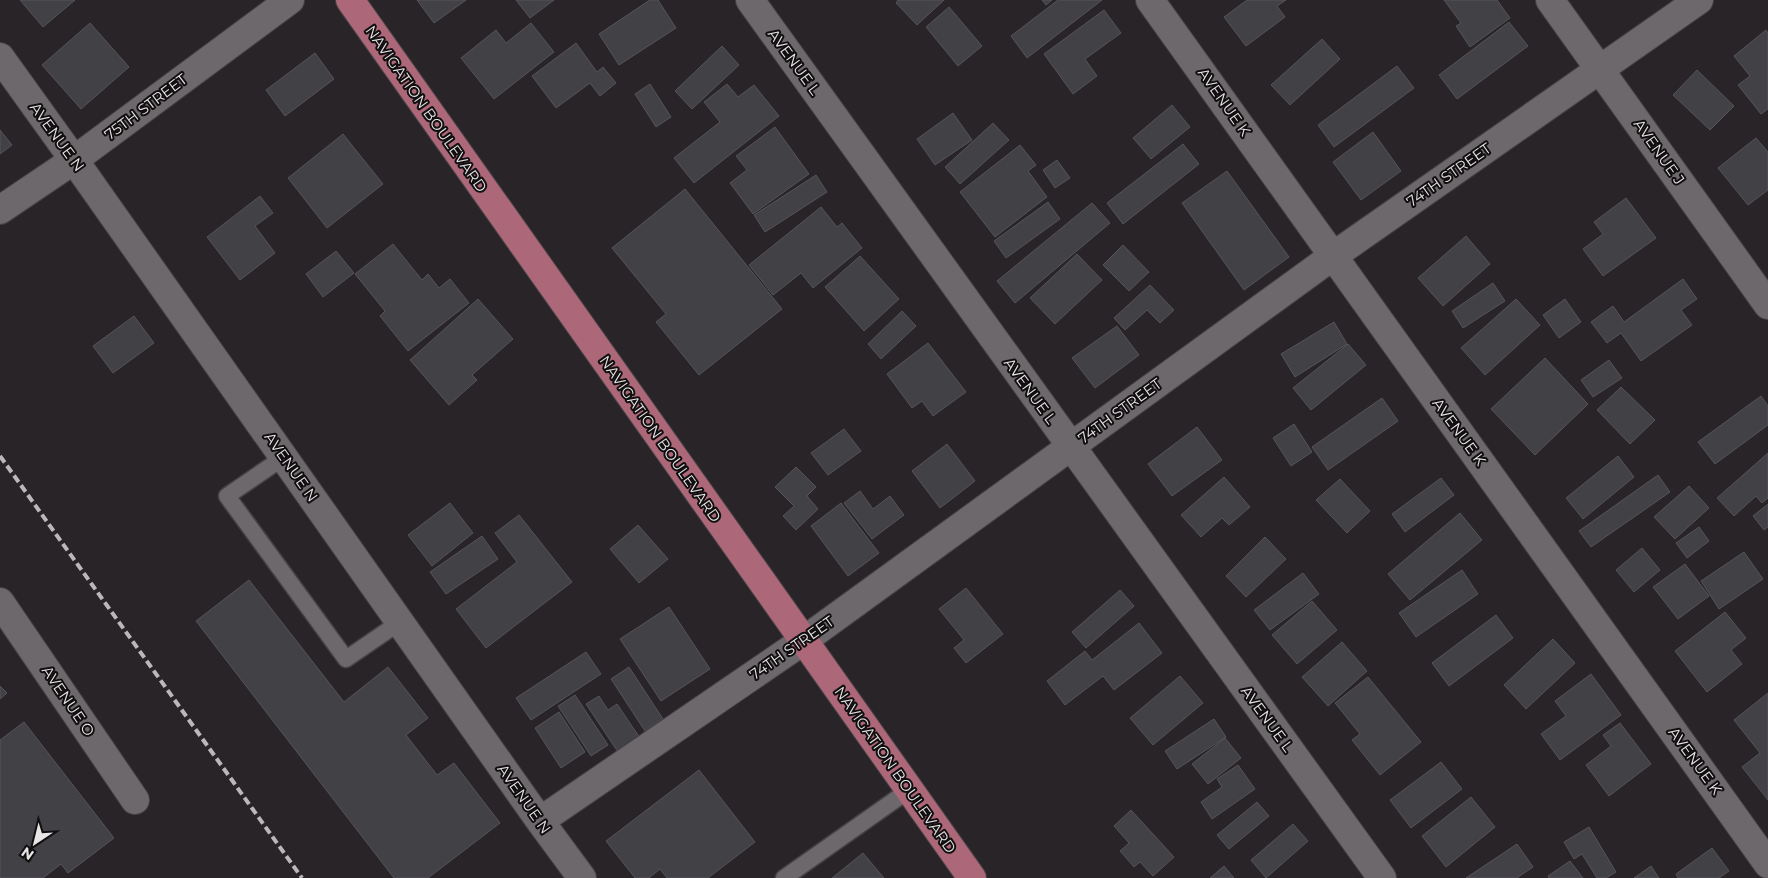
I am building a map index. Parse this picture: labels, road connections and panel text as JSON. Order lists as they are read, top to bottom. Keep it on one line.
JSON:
{"streets":{"main road":["NAVIGATION BOULEVARD"],"street":["AVENUE L","AVENUE K","75TH STREET","AVENUE N","AVENUE J","74TH STREET","AVENUE O"]},"crossings":[["AVENUE L","74TH STREET"],["AVENUE K","74TH STREET"],["75TH STREET","AVENUE N"],["NAVIGATION BOULEVARD","74TH STREET"],["AVENUE N","74TH STREET"],["AVENUE J","74TH STREET"]],"north":"bottom left"}
